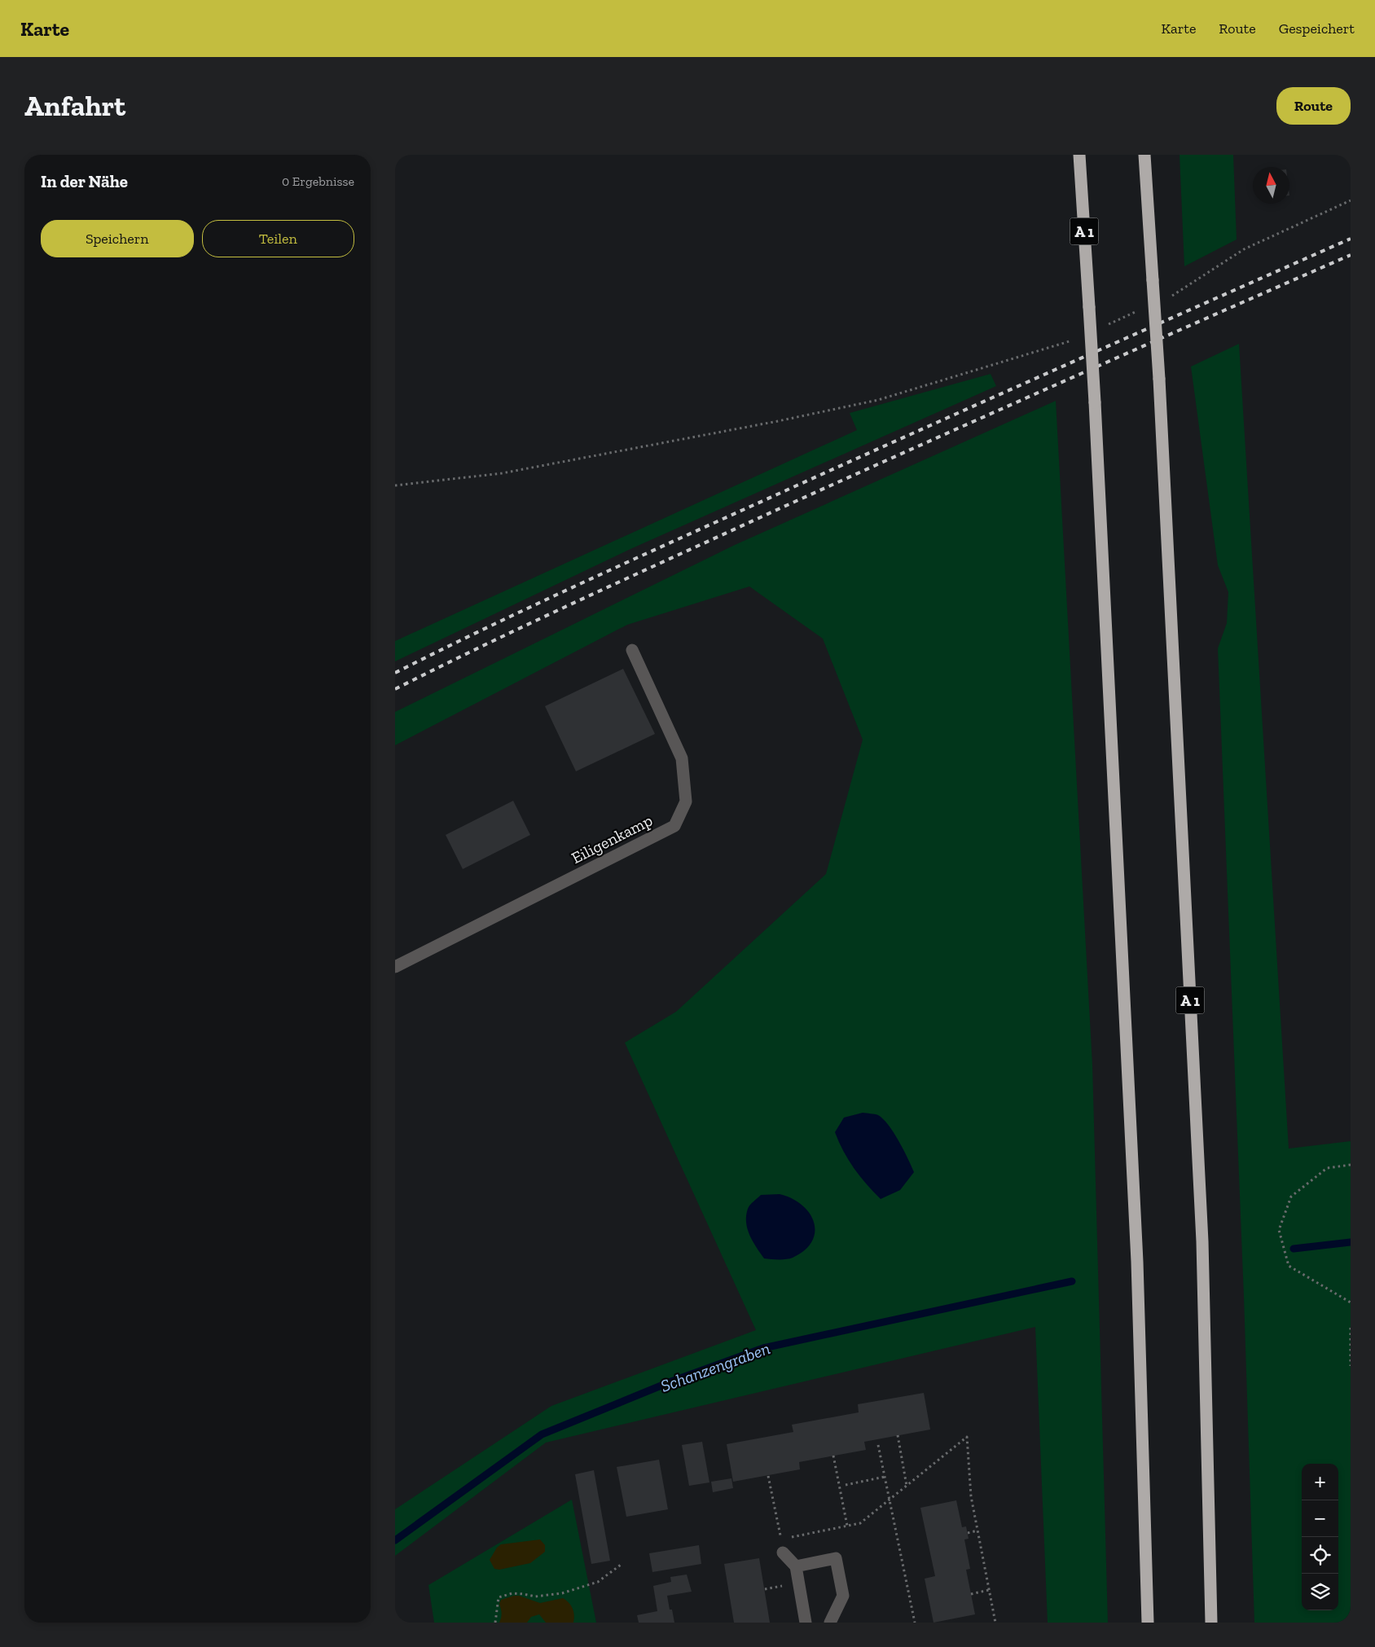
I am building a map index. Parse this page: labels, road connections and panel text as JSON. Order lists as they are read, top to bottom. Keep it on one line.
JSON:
{"streets":{"highway":["A 1"],"street":["Eiligenkamp"]},"water":["Schanzengraben"],"north":"top","page":{"header":"Karte","nav":["Karte","Route","Gespeichert"],"buttons":["Route",["Speichern","Teilen"]],"title":"Anfahrt","heading":["In der Nähe","0 Ergebnisse"],"map_buttons":["+","−"]}}
